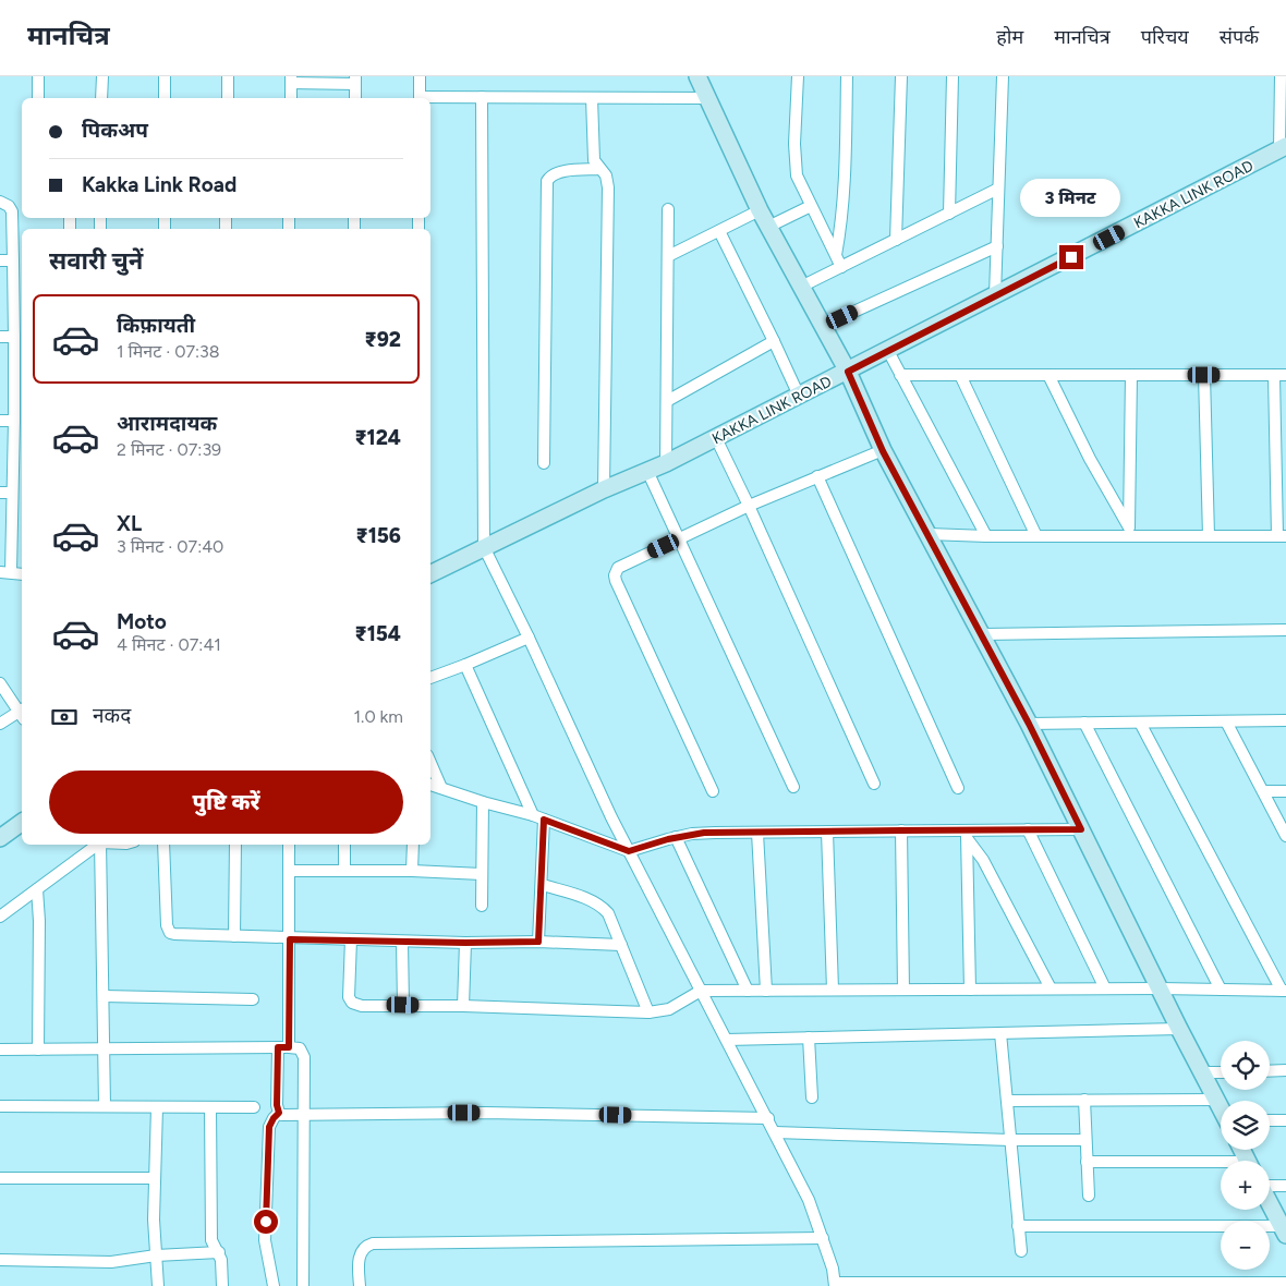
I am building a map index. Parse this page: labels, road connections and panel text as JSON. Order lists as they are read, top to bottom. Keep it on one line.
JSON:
{"streets":{"street":["KAKKA LINK ROAD"]},"page":{"header":"मानचित्र","nav":["होम","मानचित्र","परिचय","संपर्क"],"banner":["पिकअप","Kakka Link Road"],"bubble":"3 मिनट","heading":"सवारी चुनें","list":[{"name":"किफ़ायती","note":"1 मिनट · 07:38","value":"₹92"},{"name":"आरामदायक","note":"2 मिनट · 07:39","value":"₹124"},{"name":"XL","note":"3 मिनट · 07:40","value":"₹156"},{"name":"Moto","note":"4 मिनट · 07:41","value":"₹154"}],"pay":["नकद","1.0 km"],"buttons":"पुष्टि करें","map_buttons":["+","−"]}}
